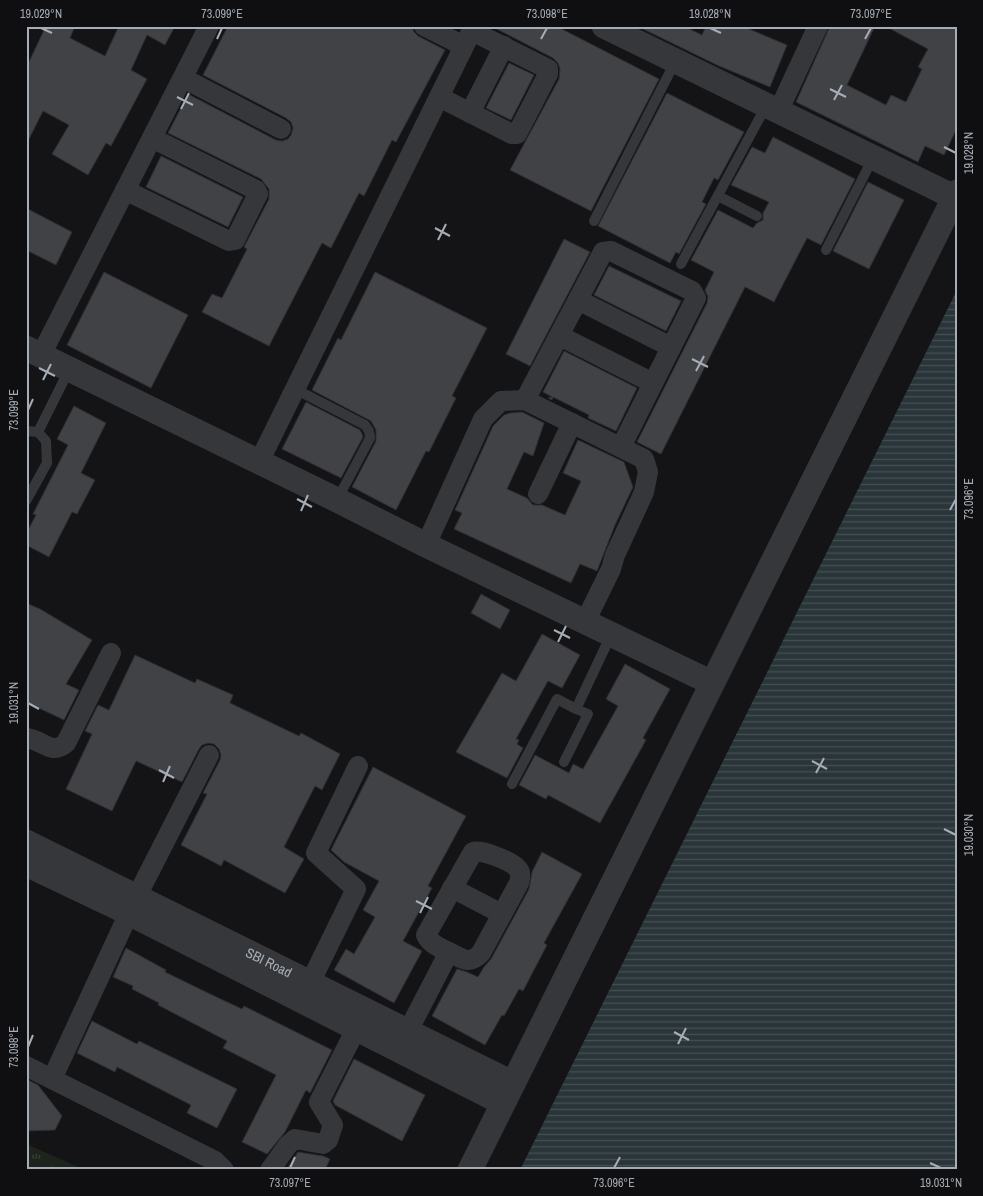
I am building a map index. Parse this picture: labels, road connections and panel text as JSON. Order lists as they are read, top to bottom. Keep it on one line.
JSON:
{"streets":{"street":["SBI Road"]},"coordinates":["19.029°N","73.099°E","73.098°E","19.028°N","73.097°E","73.096°E","19.031°N","19.030°N"]}
